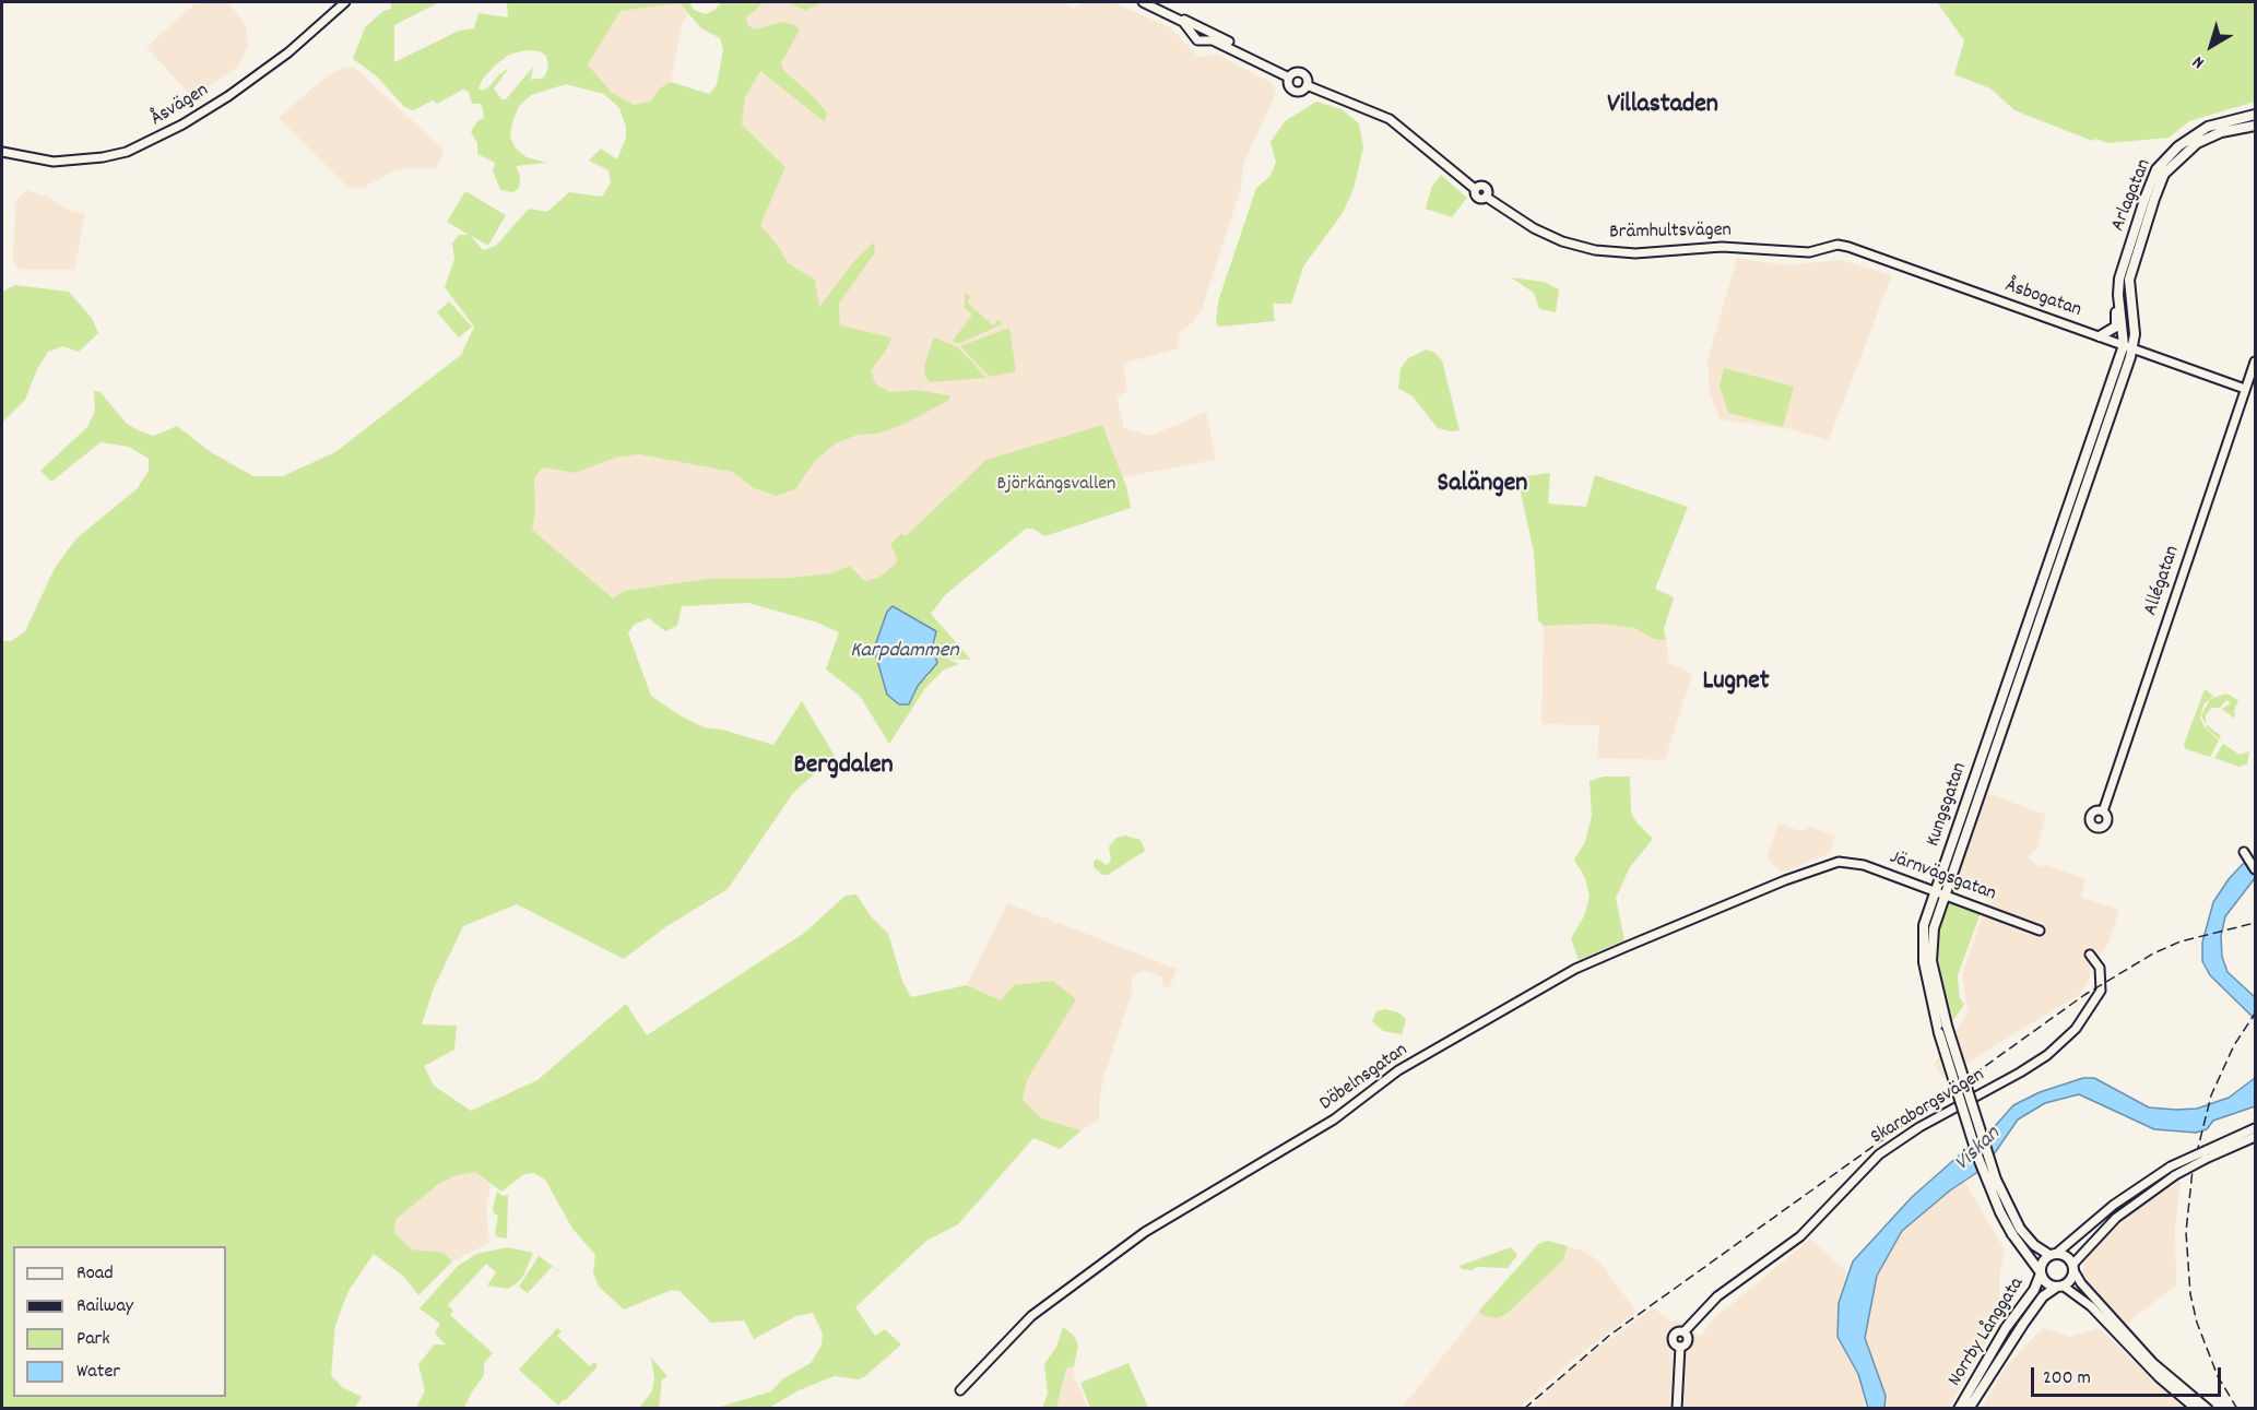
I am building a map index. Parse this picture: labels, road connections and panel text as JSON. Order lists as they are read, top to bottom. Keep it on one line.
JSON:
{"streets":{"main road":["Arlagatan","Kungsgatan","Norrby Långgata"],"street":["Åsvägen","Brämhultsvägen","Åsbogatan","Allégatan","Järnvägsgatan","Döbelnsgatan","Skaraborgsvägen"]},"crossings":[["Arlagatan","Åsbogatan"],["Arlagatan","Kungsgatan"],["Brämhultsvägen","Åsbogatan"],["Åsbogatan","Allégatan"],["Åsbogatan","Kungsgatan"],["Kungsgatan","Järnvägsgatan"],["Kungsgatan","Norrby Långgata"],["Järnvägsgatan","Döbelnsgatan"]],"districts":["Villastaden","Salängen","Lugnet","Bergdalen"],"water":["Karpdammen","Viskan"],"parks":["Björkängsvallen"],"legend":["Road","Railway","Park","Water"],"scale_bar":"200 m","north":"bottom left"}
